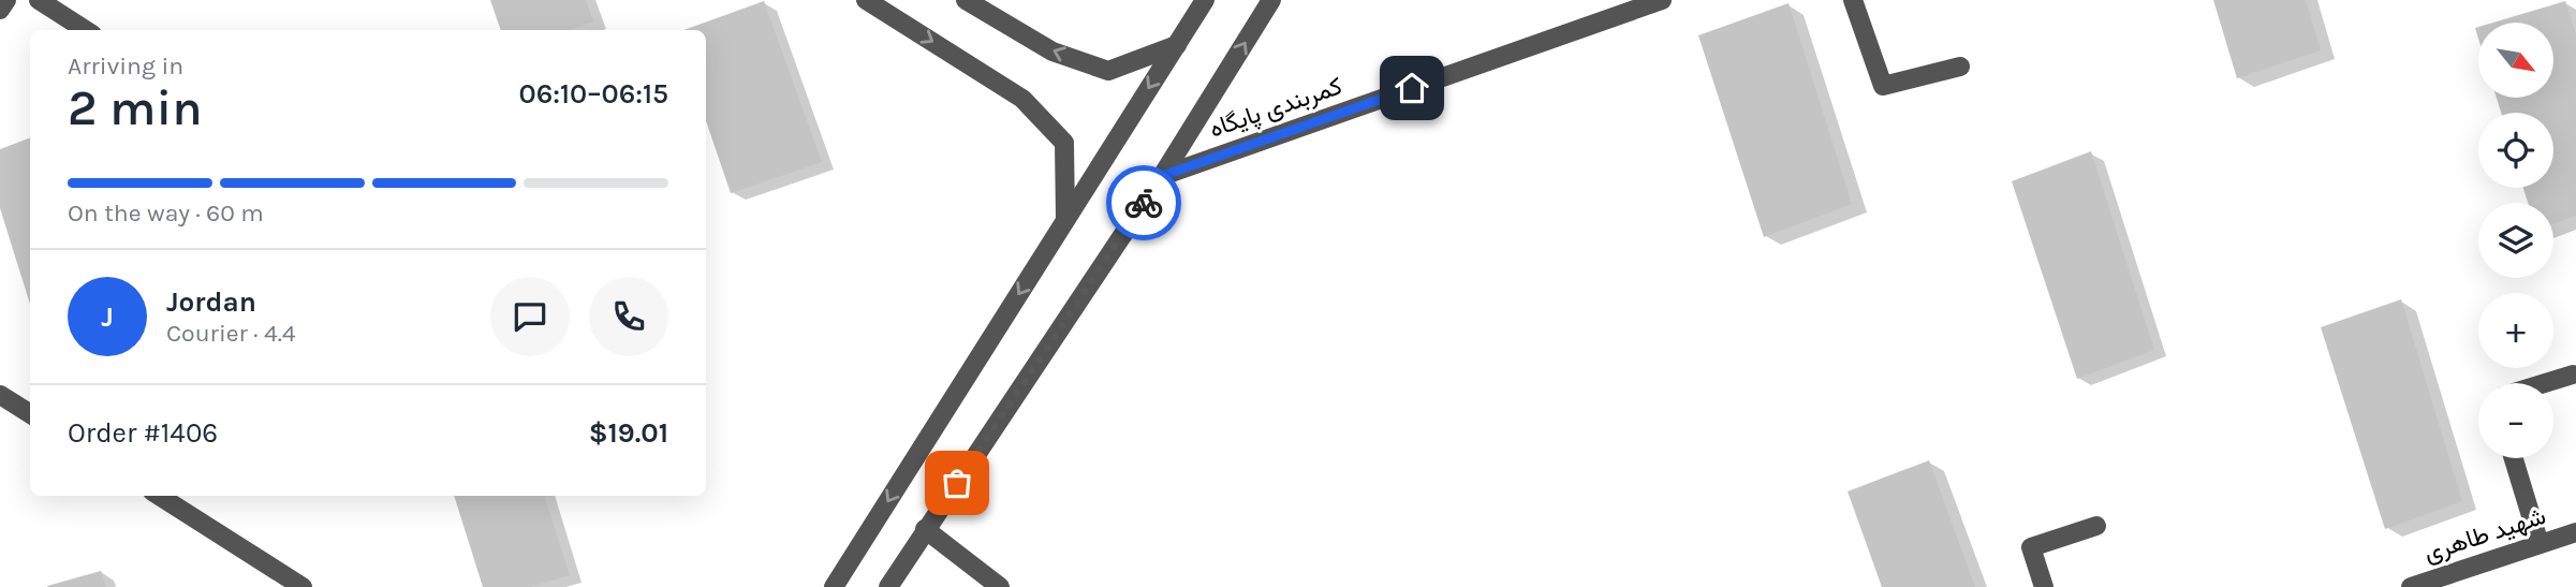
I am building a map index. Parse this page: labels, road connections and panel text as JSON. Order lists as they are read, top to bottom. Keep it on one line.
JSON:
{"streets":{"street":["کمربندی پایگاه","شهید طاهری"]},"north":"bottom right","page":{"map_buttons":["+","−"],"heading":["2 min","Arriving in","06:10–06:15"],"panel":["Jordan","Courier · 4.4","Order #1406","$19.01"],"bar":"On the way · 60 m","round":"J"}}
